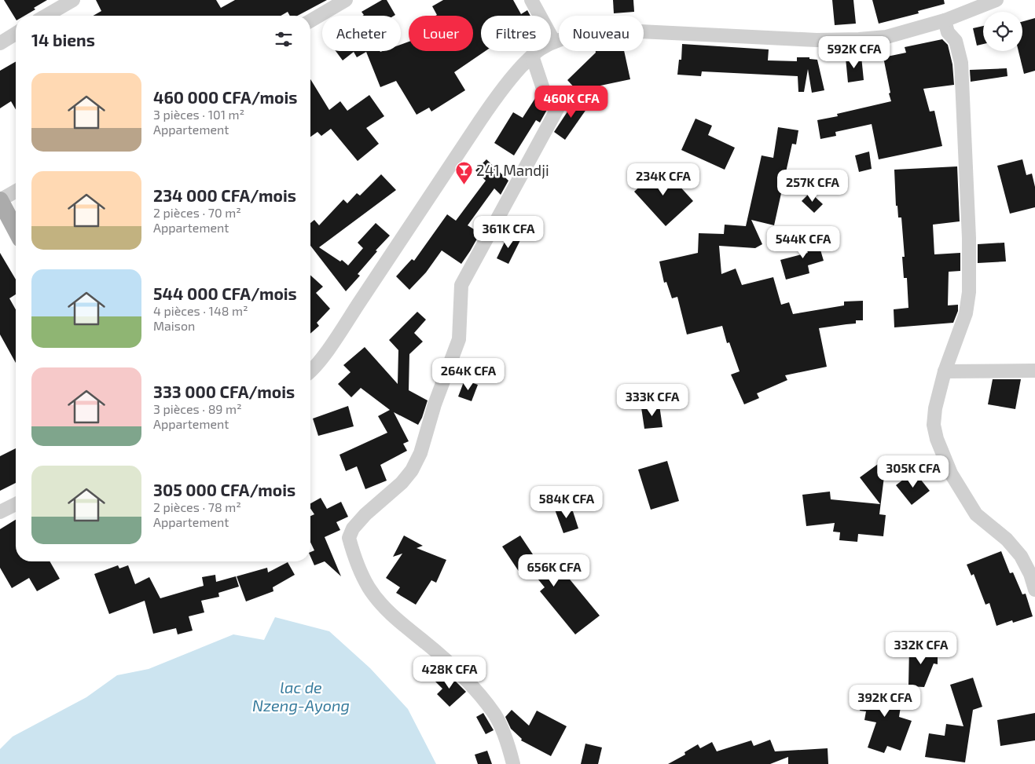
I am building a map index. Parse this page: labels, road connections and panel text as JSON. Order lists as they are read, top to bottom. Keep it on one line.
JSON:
{"water":["lac de Nzeng-Ayong"],"places":{"bar":["241 Mandji"]},"page":{"chip":["Acheter","Louer","Filtres","Nouveau"],"heading":"14 biens","price":["592K CFA","460K CFA","234K CFA","257K CFA","361K CFA","544K CFA","264K CFA","333K CFA","305K CFA","584K CFA","656K CFA","332K CFA","428K CFA","392K CFA"],"list":[{"name":"460 000 CFA/mois","note":"3 pièces · 101 m² · Appartement"},{"name":"234 000 CFA/mois","note":"2 pièces · 70 m² · Appartement"},{"name":"544 000 CFA/mois","note":"4 pièces · 148 m² · Maison"},{"name":"333 000 CFA/mois","note":"3 pièces · 89 m² · Appartement"},{"name":"305 000 CFA/mois","note":"2 pièces · 78 m² · Appartement"}]}}
